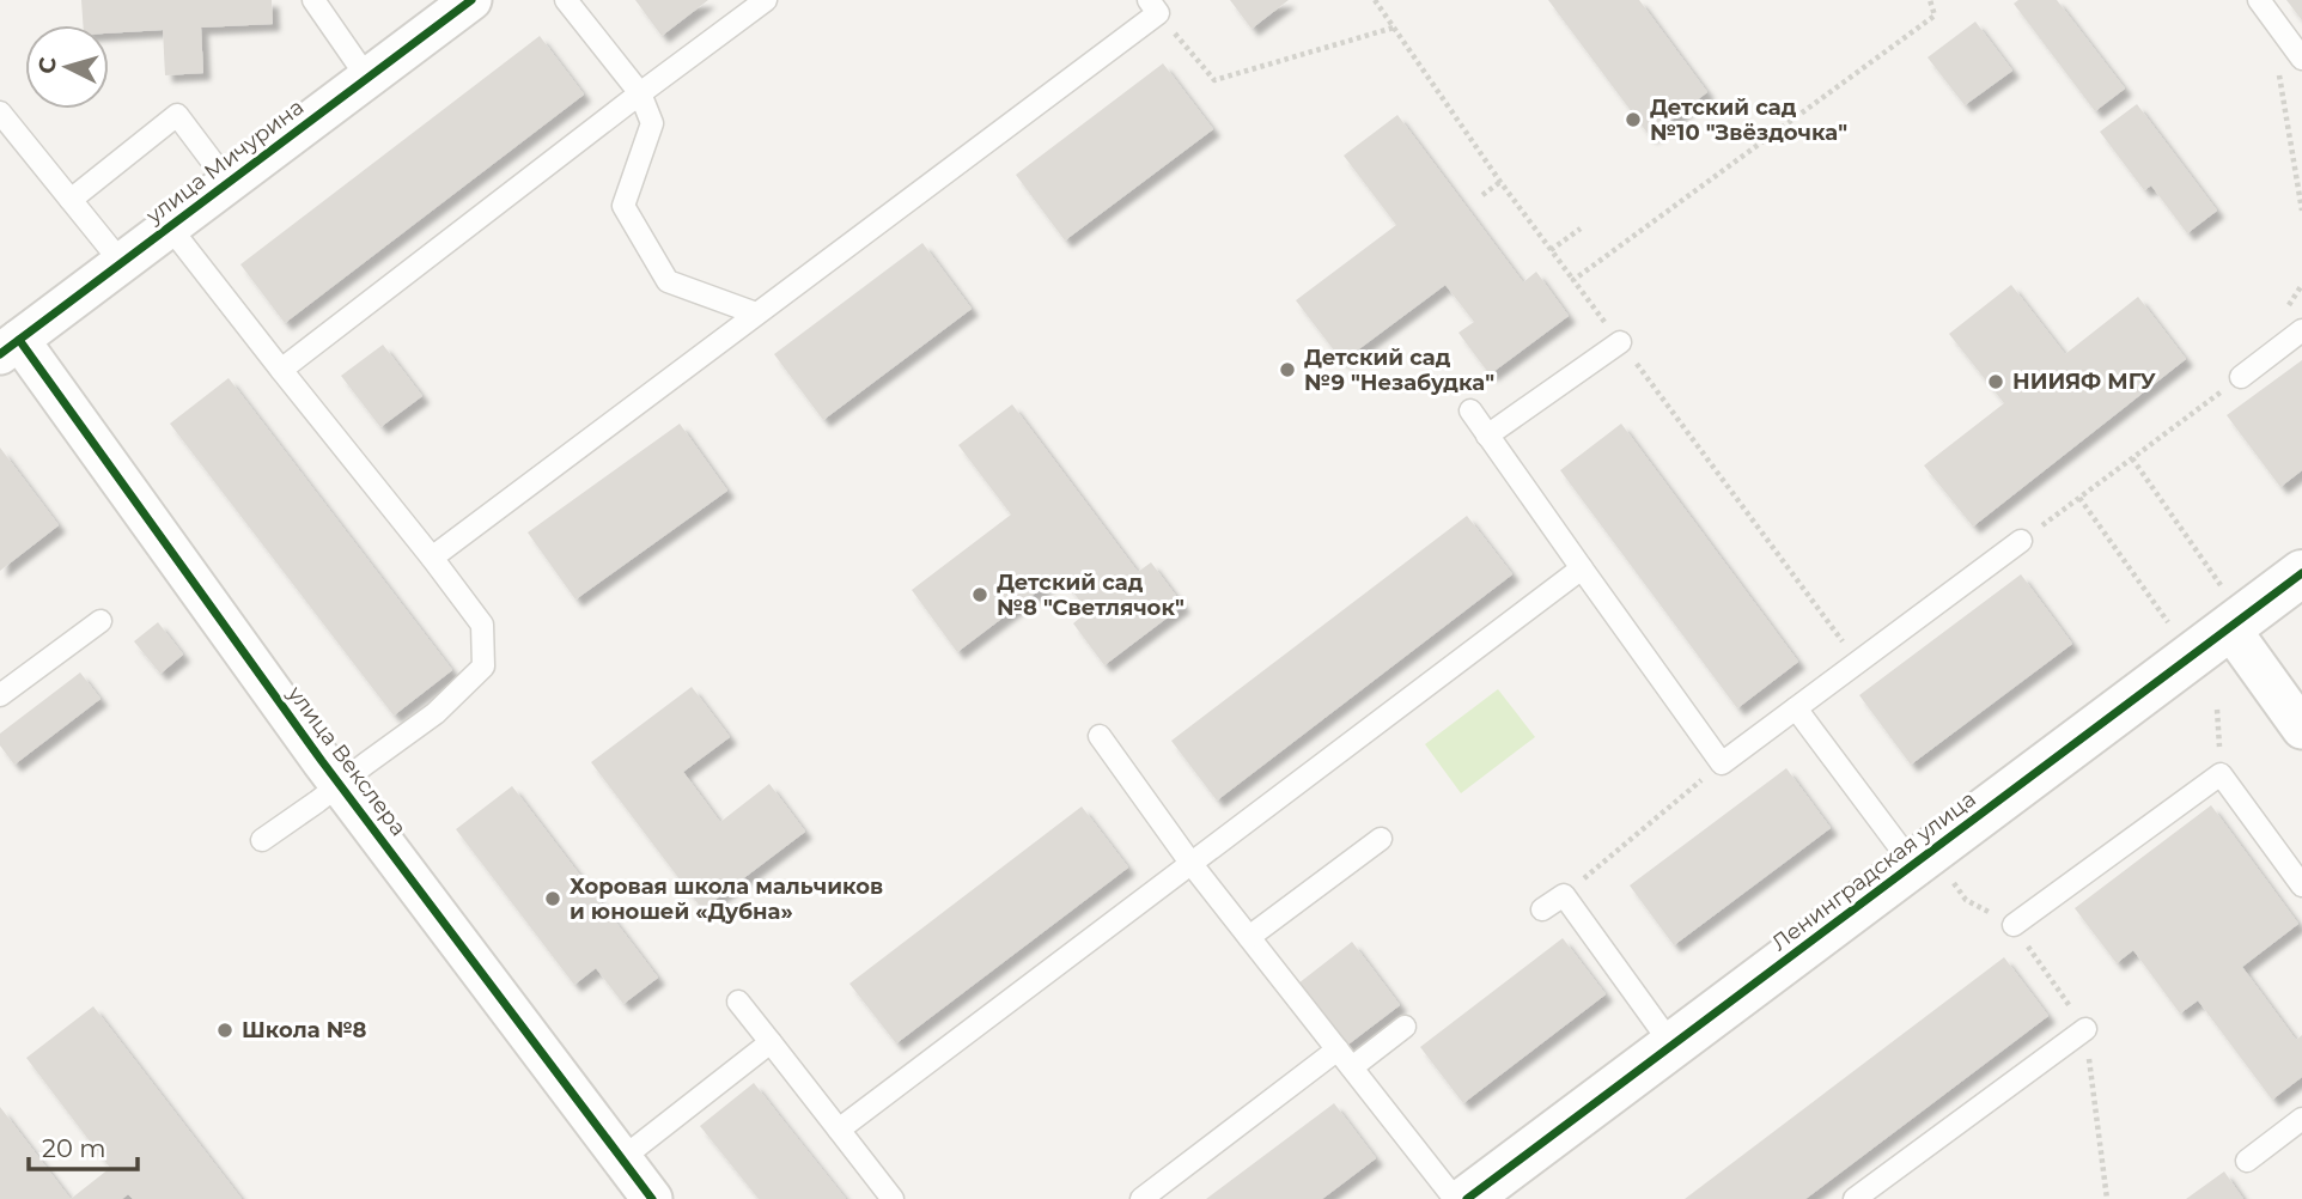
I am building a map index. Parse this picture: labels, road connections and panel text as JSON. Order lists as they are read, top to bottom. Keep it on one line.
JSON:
{"streets":{"street":["улица Мичурина","улица Векслера","Ленинградская улица"]},"crossings":[["улица Мичурина","улица Векслера"]],"places":["Детский сад №10 \"Звёздочка\"","Детский сад №9 \"Незабудка\"","НИИЯФ МГУ","Детский сад №8 \"Светлячок\"","Хоровая школа мальчиков и юношей «Дубна»","Школа №8"],"scale_bar":"20 m","north":"left"}
